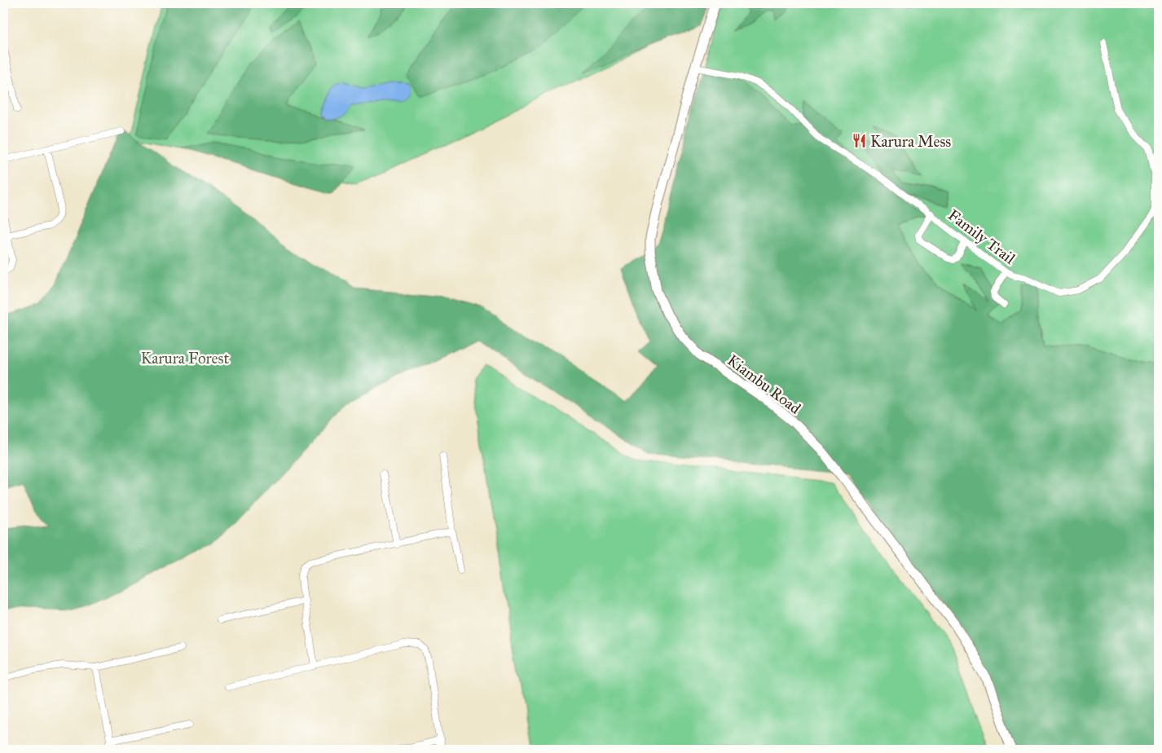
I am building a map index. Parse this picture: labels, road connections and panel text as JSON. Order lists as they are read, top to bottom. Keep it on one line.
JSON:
{"streets":{"highway":["Kiambu Road"],"street":["Family Trail"]},"crossings":[["Family Trail","Kiambu Road"]],"parks":["Karura Forest"],"places":{"restaurant":["Karura Mess"]}}
